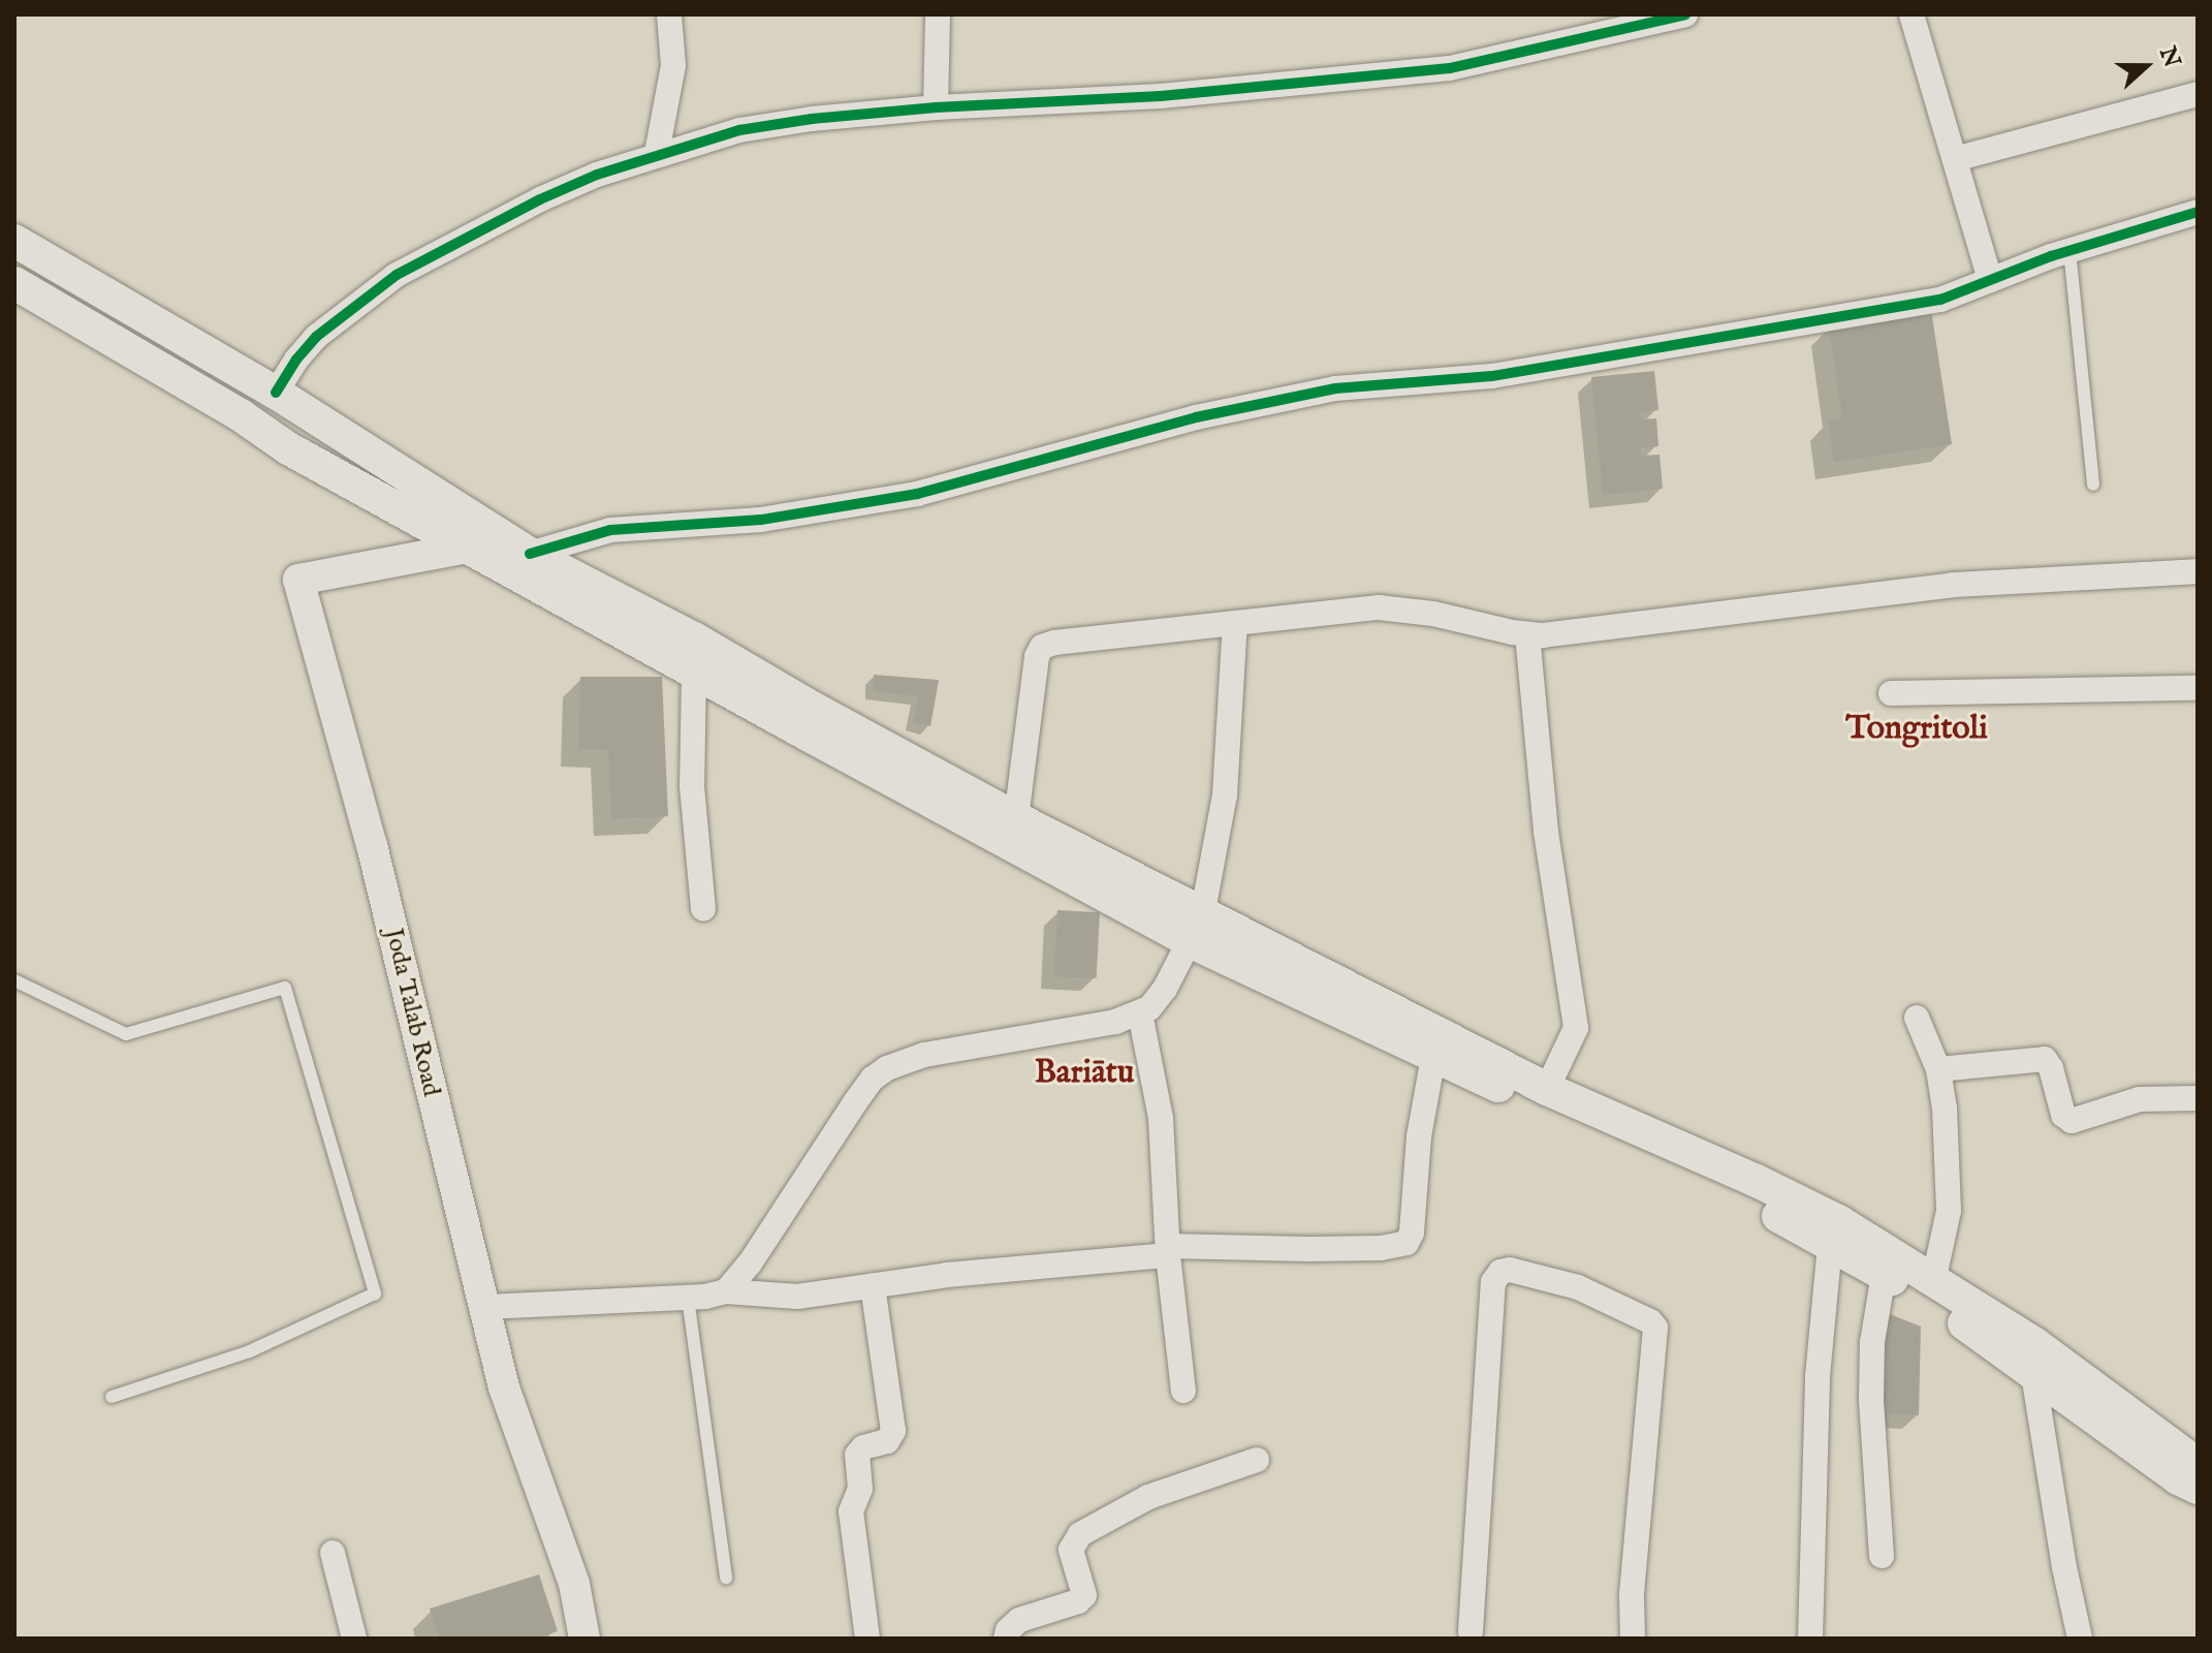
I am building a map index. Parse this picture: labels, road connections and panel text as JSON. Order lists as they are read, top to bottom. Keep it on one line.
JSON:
{"streets":{"street":["Joda Talab Road"]},"districts":["Tongritoli","Bariātu"],"north":"right"}
